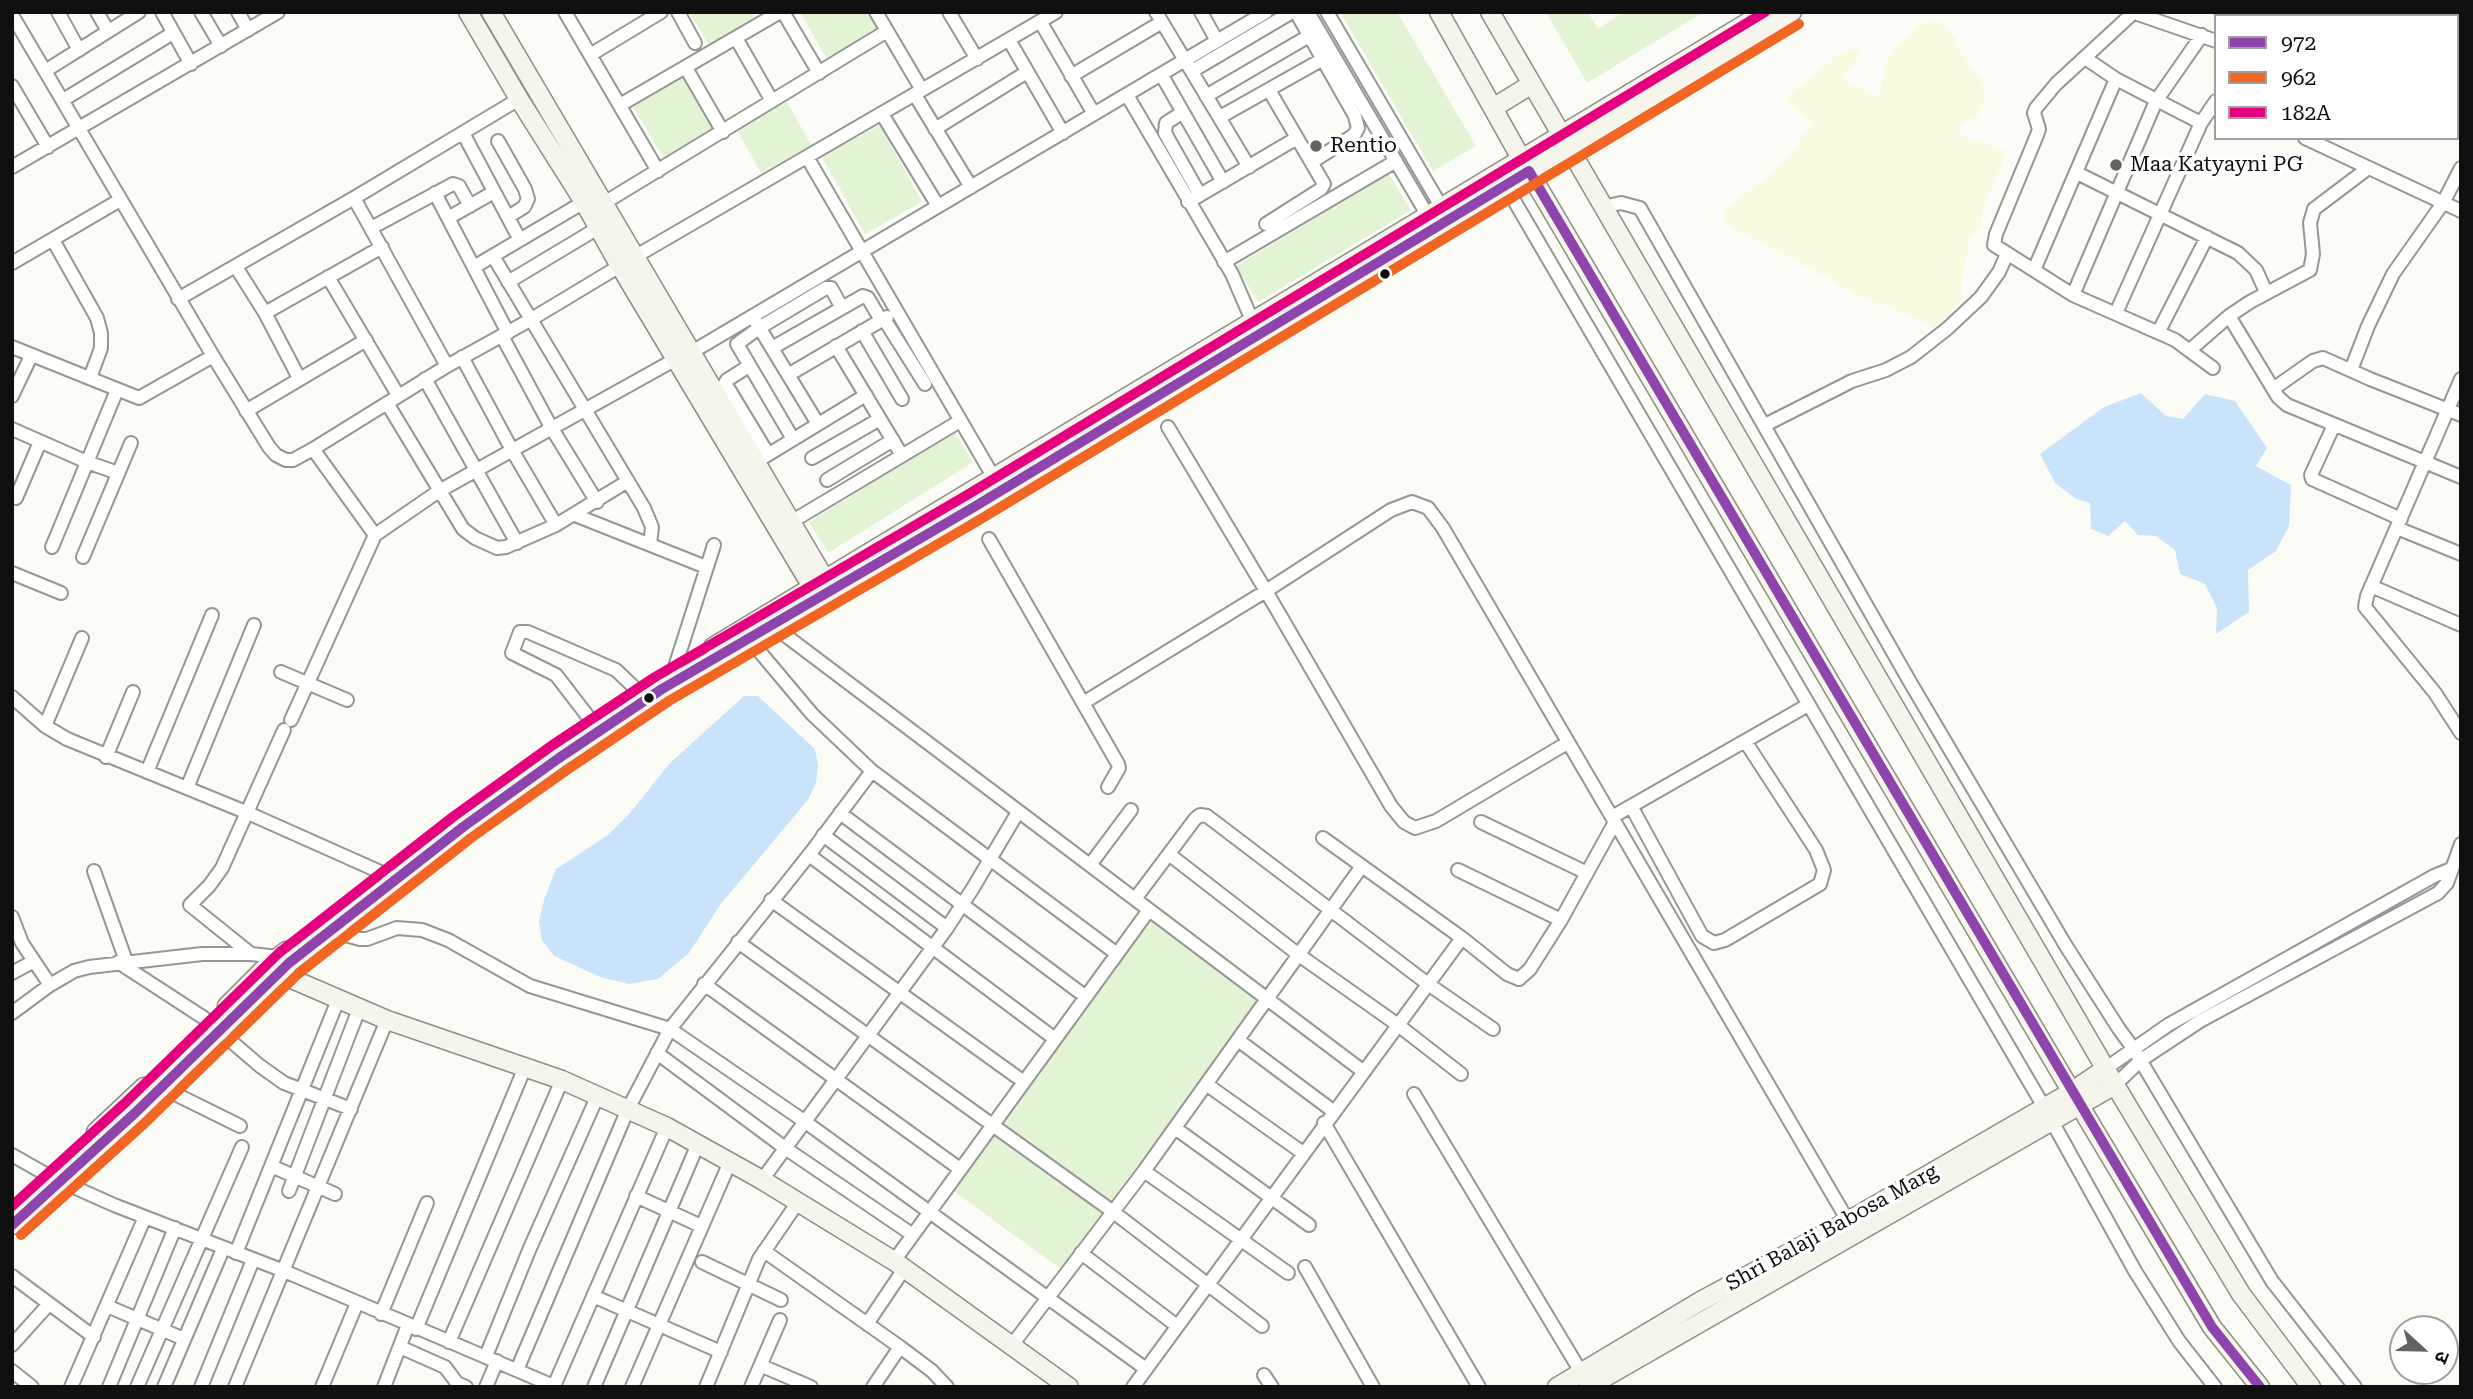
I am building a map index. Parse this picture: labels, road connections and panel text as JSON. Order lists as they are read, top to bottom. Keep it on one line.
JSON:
{"streets":{"street":["Shri Balaji Babosa Marg"]},"places":["Rentio","Maa Katyayni PG"],"lines":["transit line 182A","transit line 962","transit line 972"],"legend":["972","962","182A"],"north":"right"}
